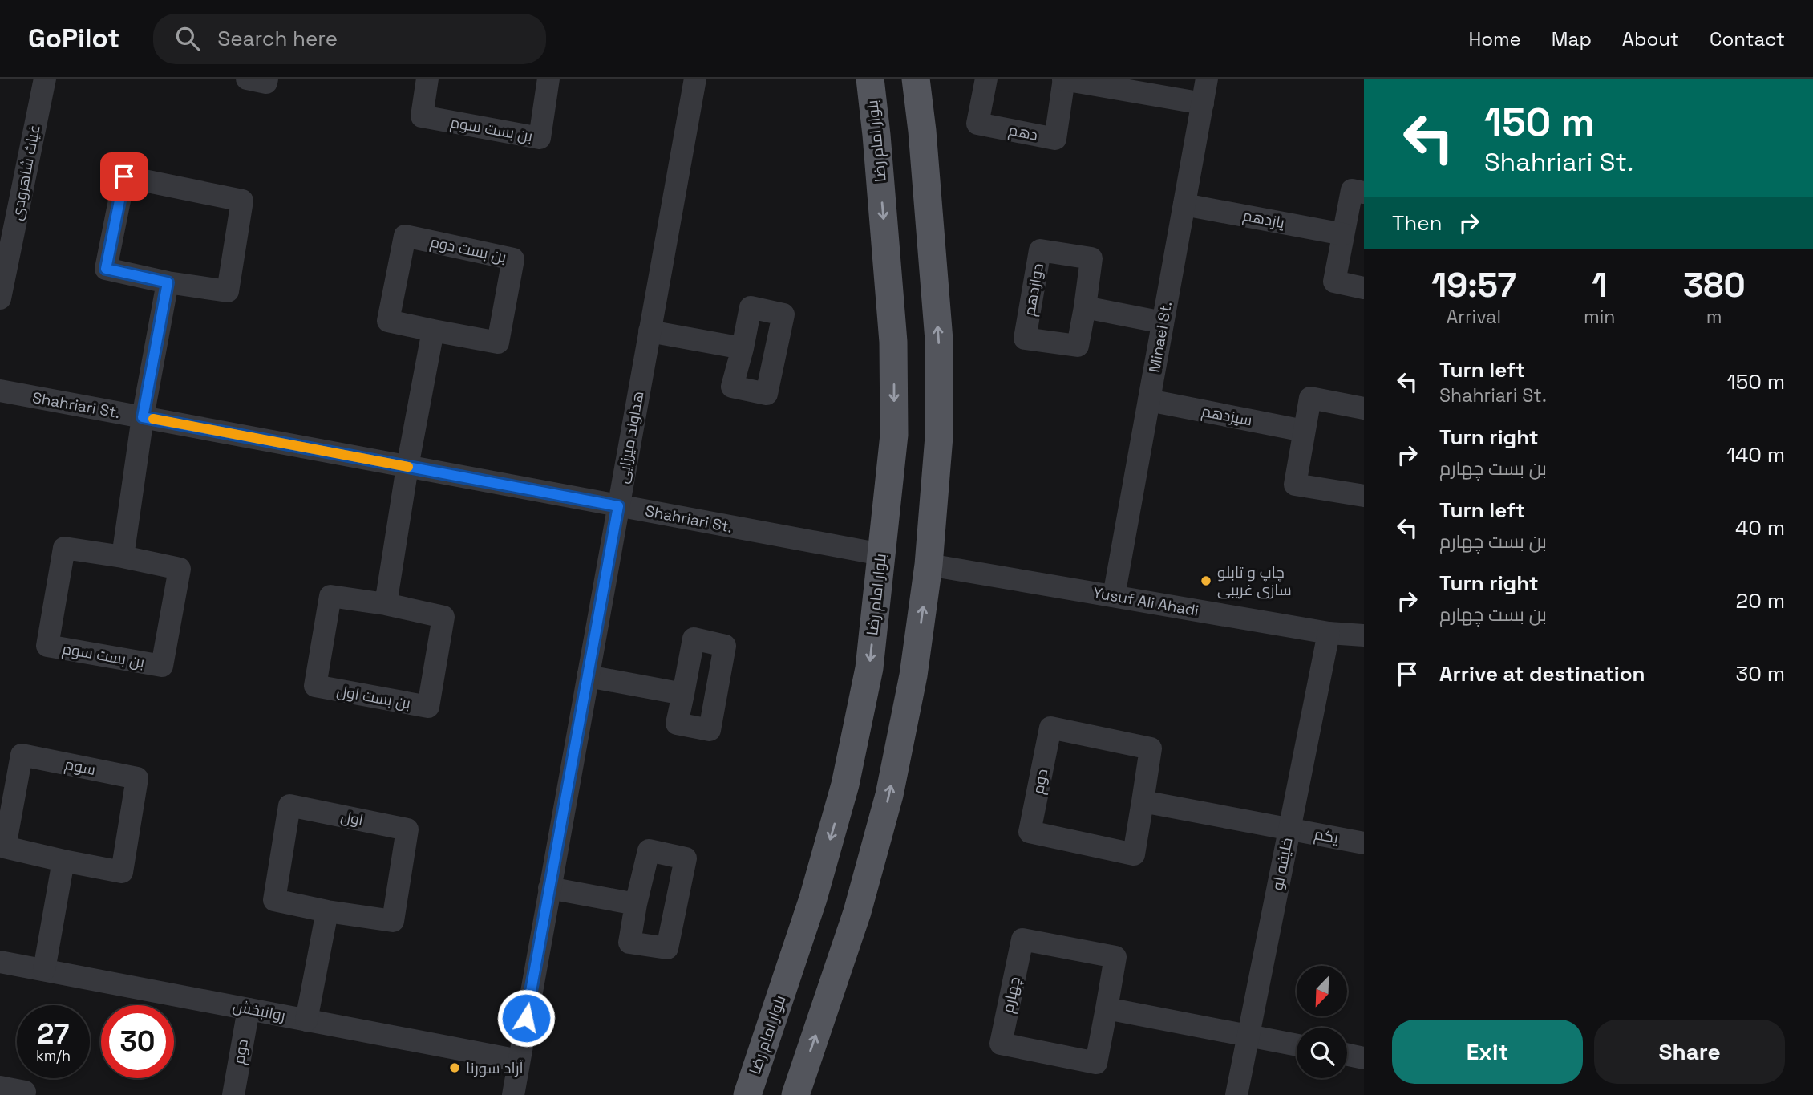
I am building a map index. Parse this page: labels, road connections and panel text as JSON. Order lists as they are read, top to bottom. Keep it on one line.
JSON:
{"streets":{"main road":["بلوار امام رضا"],"street":["بن بست سوم","دهم","غیاث شاهرودی","یازدهم","بن بست دوم","دوازدهم","Minaei St.","Shahriari St.","سیزدهم","هداوند میرزایی","Yusuf Ali Ahadi","بن بست اول","سوم","دوم","اول","یکم","خلیفه لو","چهارم","روانبخش"]},"crossings":[["دهم","Minaei St."],["بلوار امام رضا","Shahriari St."],["یازدهم","Minaei St."],["Minaei St.","سیزدهم"],["Minaei St.","Yusuf Ali Ahadi"],["Shahriari St.","هداوند میرزایی"],["هداوند میرزایی","روانبخش"],["Yusuf Ali Ahadi","خلیفه لو"],["دوم","روانبخش"],["یکم","خلیفه لو"]],"places":["چاپ و تابلو سازی غریبی","آراد سورنا"],"north":"bottom left","page":{"header":"GoPilot","search":"Search here","nav":["Home","Map","About","Contact"],"turn":["150 m","Shahriari St."],"then":"Then","eta":["19:57","Arrival","1","min","380","m"],"list":[{"name":"Turn left","note":"Shahriari St.","value":"150 m"},{"name":"Turn right","note":"بن بست چهارم","value":"140 m"},{"name":"Turn left","note":"بن بست چهارم","value":"40 m"},{"name":"Turn right","note":"بن بست چهارم","value":"20 m"},{"name":"Arrive at destination","value":"30 m"}],"speed":"27 km/h","limit":"30","buttons":["Exit","Share"]}}
